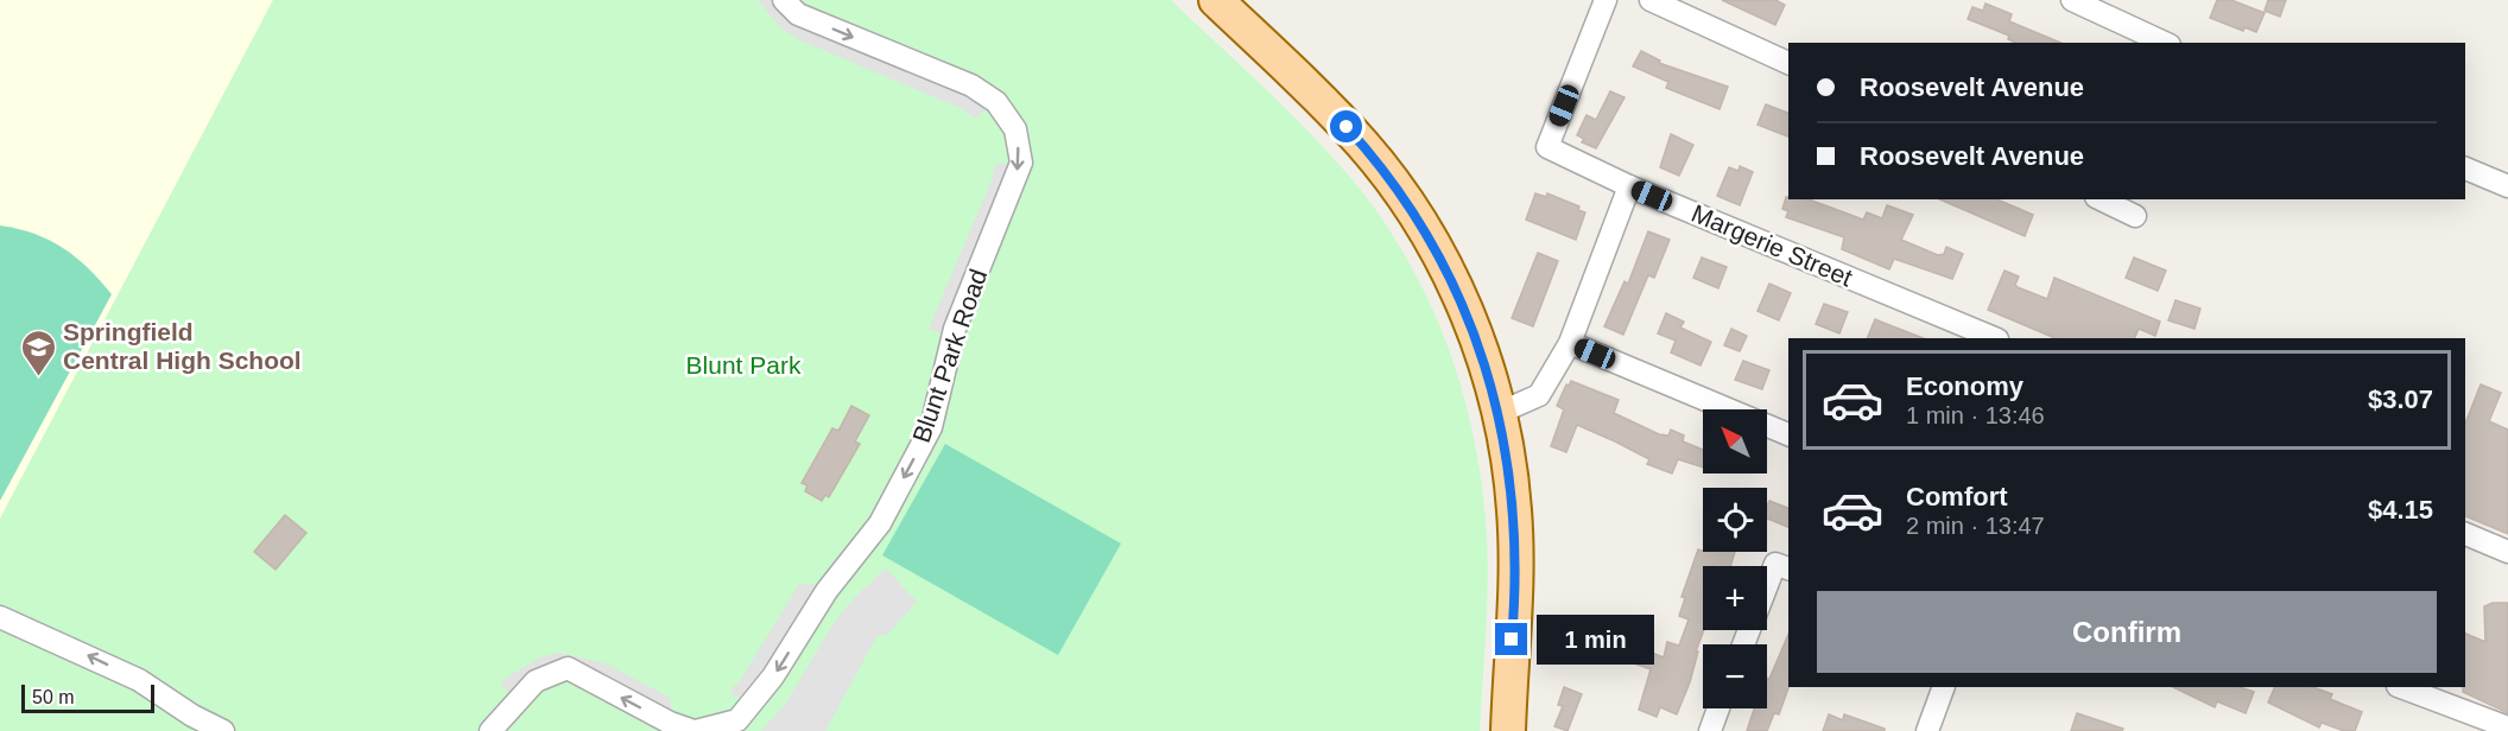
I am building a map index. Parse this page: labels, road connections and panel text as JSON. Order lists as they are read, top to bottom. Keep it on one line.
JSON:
{"streets":{"street":["Margerie Street","Blunt Park Road"]},"parks":["Blunt Park"],"places":{"school or university":["Springfield Central High School"]},"scale_bar":"50 m","north":"top left","page":{"banner":["Roosevelt Avenue","Roosevelt Avenue"],"list":[{"name":"Economy","note":"1 min · 13:46","value":"$3.07"},{"name":"Comfort","note":"2 min · 13:47","value":"$4.15"}],"map_buttons":["+","−"],"buttons":"Confirm","bubble":"1 min","scale":"50 m"}}
